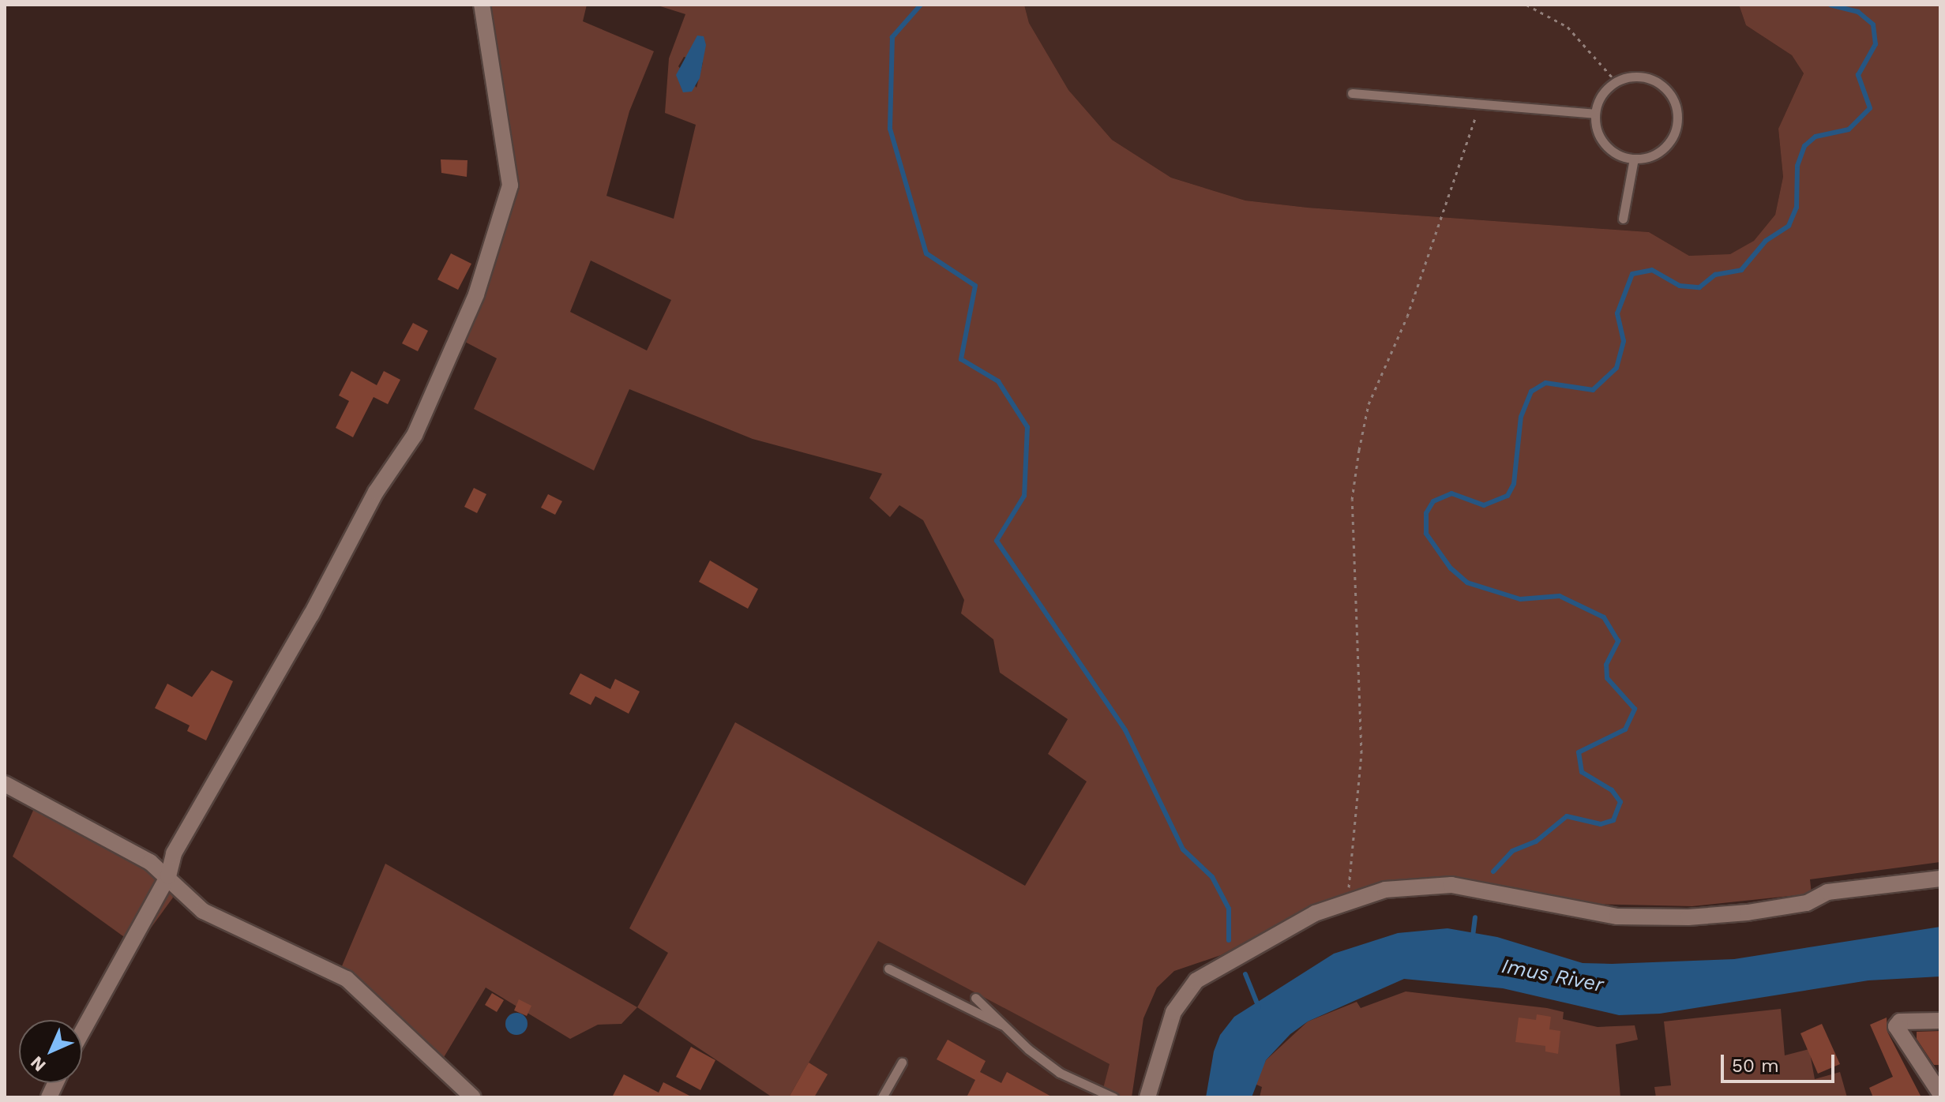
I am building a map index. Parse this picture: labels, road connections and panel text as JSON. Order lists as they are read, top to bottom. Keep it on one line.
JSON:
{"water":["Imus River"],"scale_bar":"50 m","north":"bottom left"}
